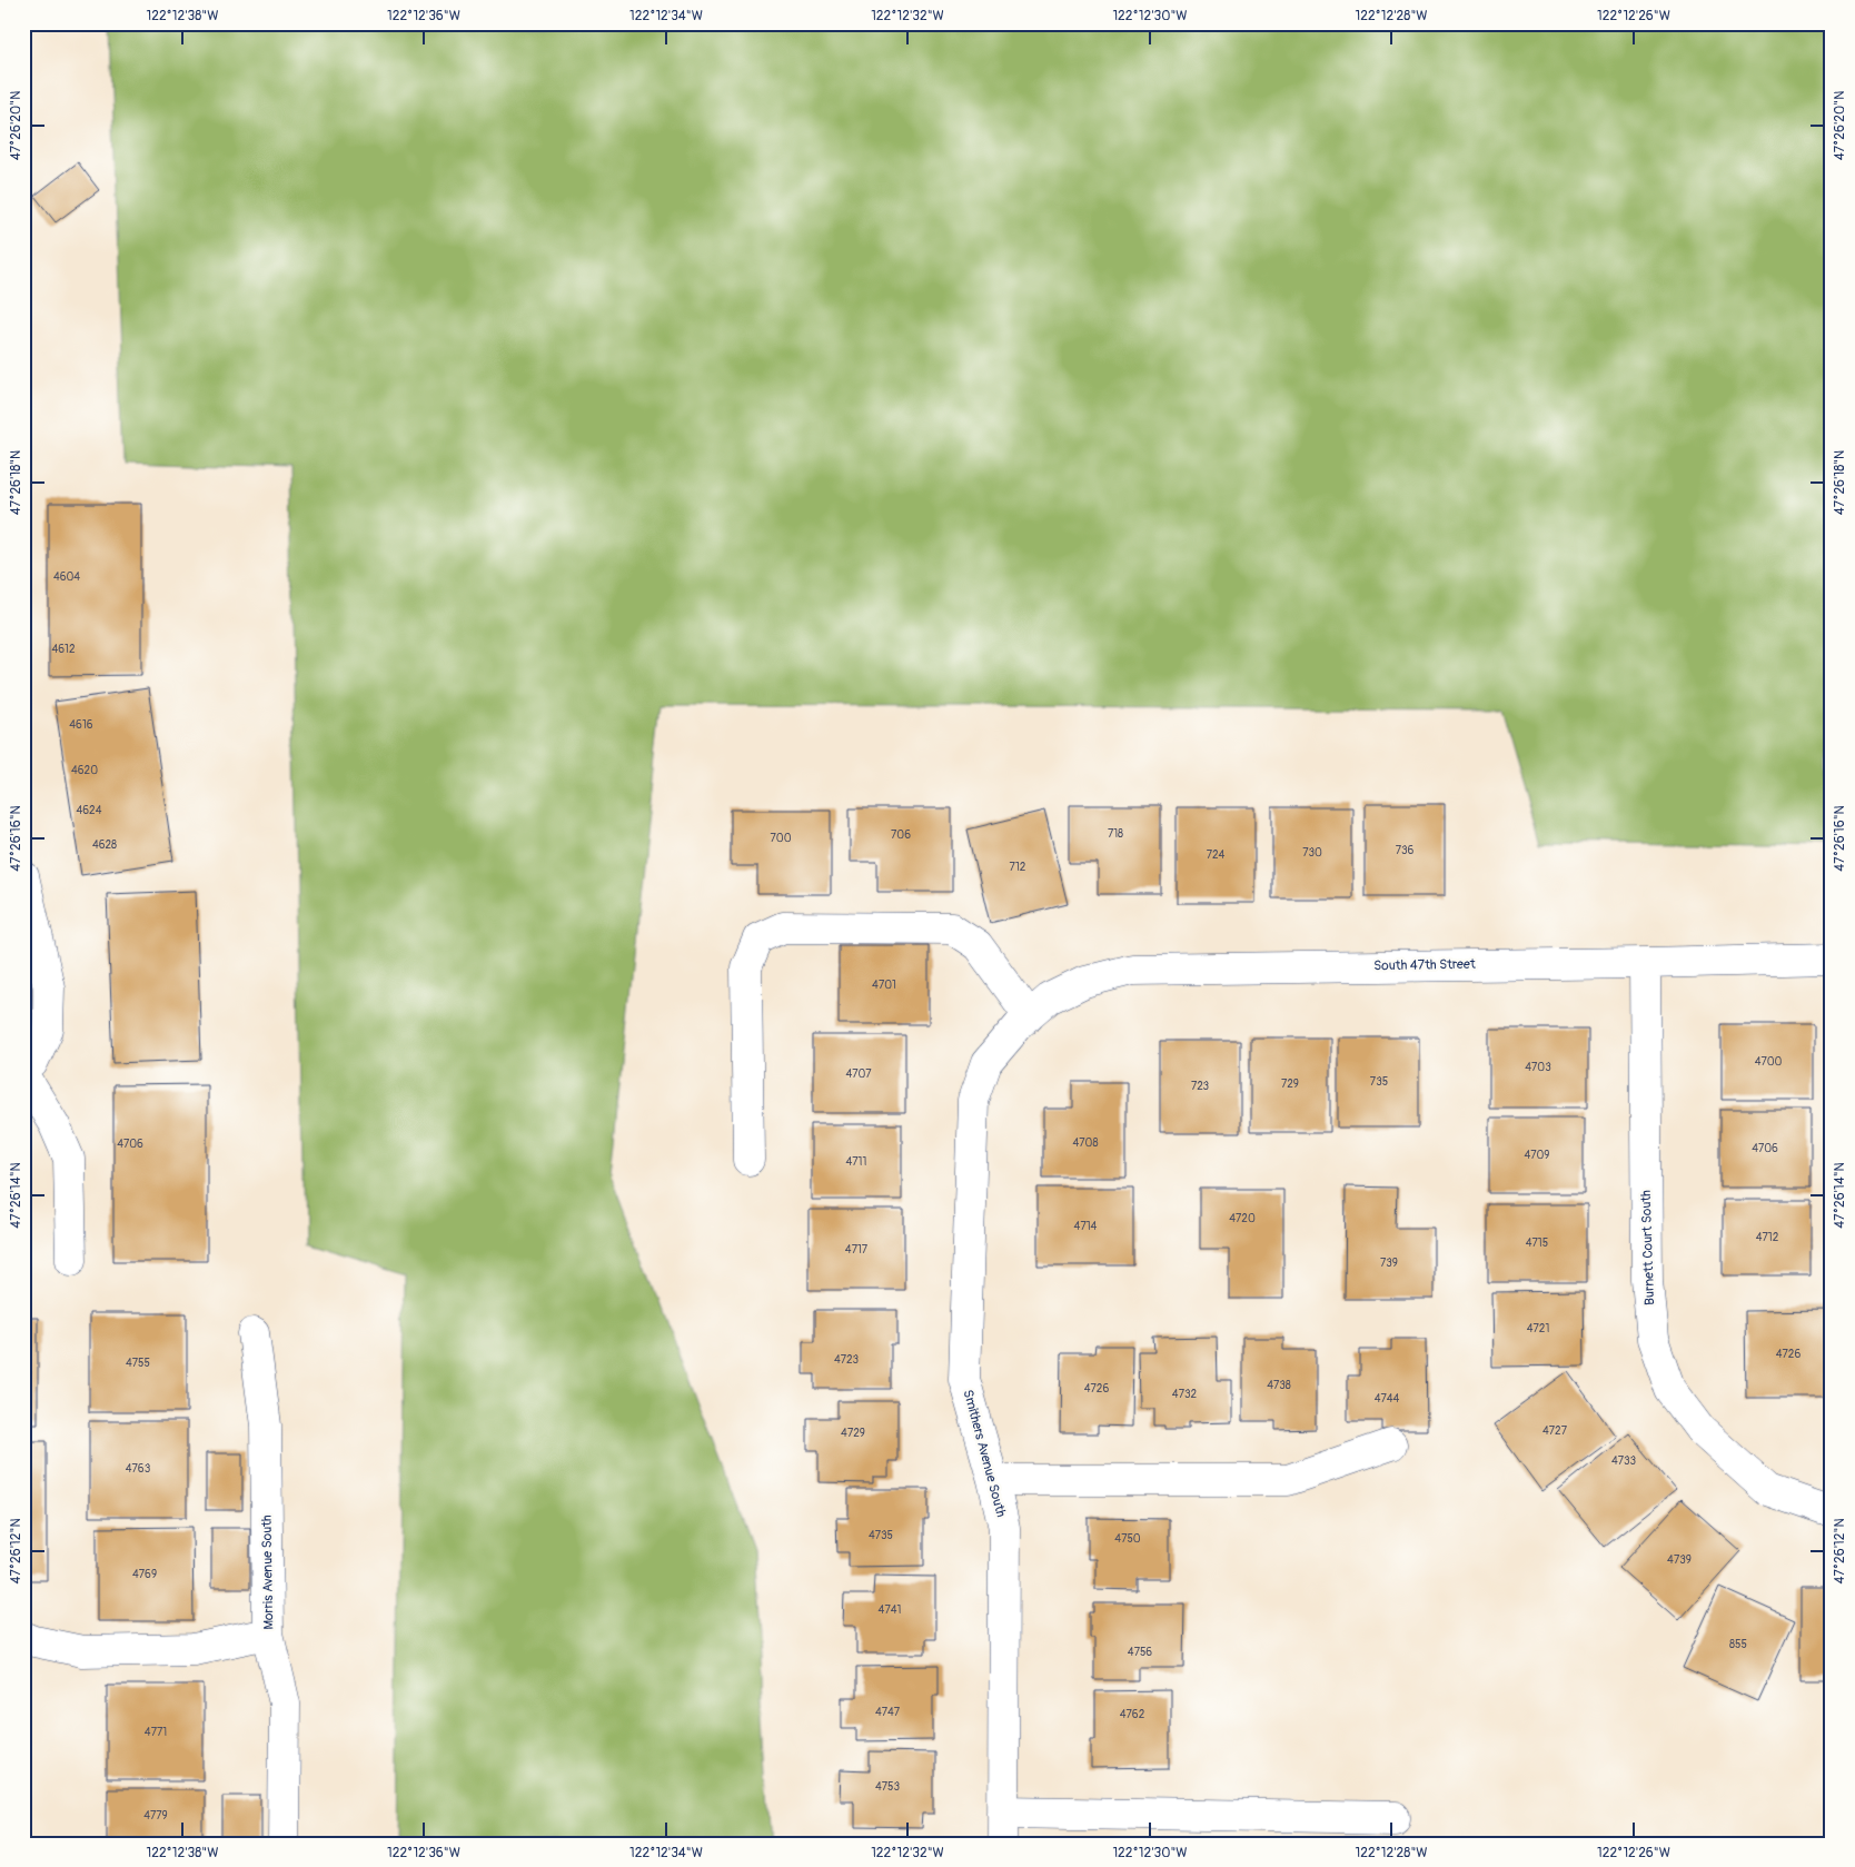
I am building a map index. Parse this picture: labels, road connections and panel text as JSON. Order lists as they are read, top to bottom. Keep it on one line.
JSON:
{"streets":{"street":["South 47th Street","Burnett Court South","Smithers Avenue South","Morris Avenue South"]},"crossings":[["South 47th Street","Burnett Court South"],["South 47th Street","Smithers Avenue South"]],"house_numbers":["4604","4612","4616","4620","4624","718","706","700","4628","736","730","724","712","4701","4700","4703","4707","735","729","723","4708","4706","4706","4709","4711","4720","4714","4712","4715","4717","739","4721","4726","4723","4755","4738","4726","4732","4744","4727","4729","4733","4763","4735","4750","4739","4769","4741","855","4756","4747","4762","4771","4753","4779"],"coordinates":["122°12'38\"W","122°12'36\"W","122°12'34\"W","122°12'32\"W","122°12'30\"W","122°12'28\"W","122°12'26\"W","47°26'20\"N","47°26'18\"N","47°26'16\"N","47°26'14\"N","47°26'12\"N"]}
